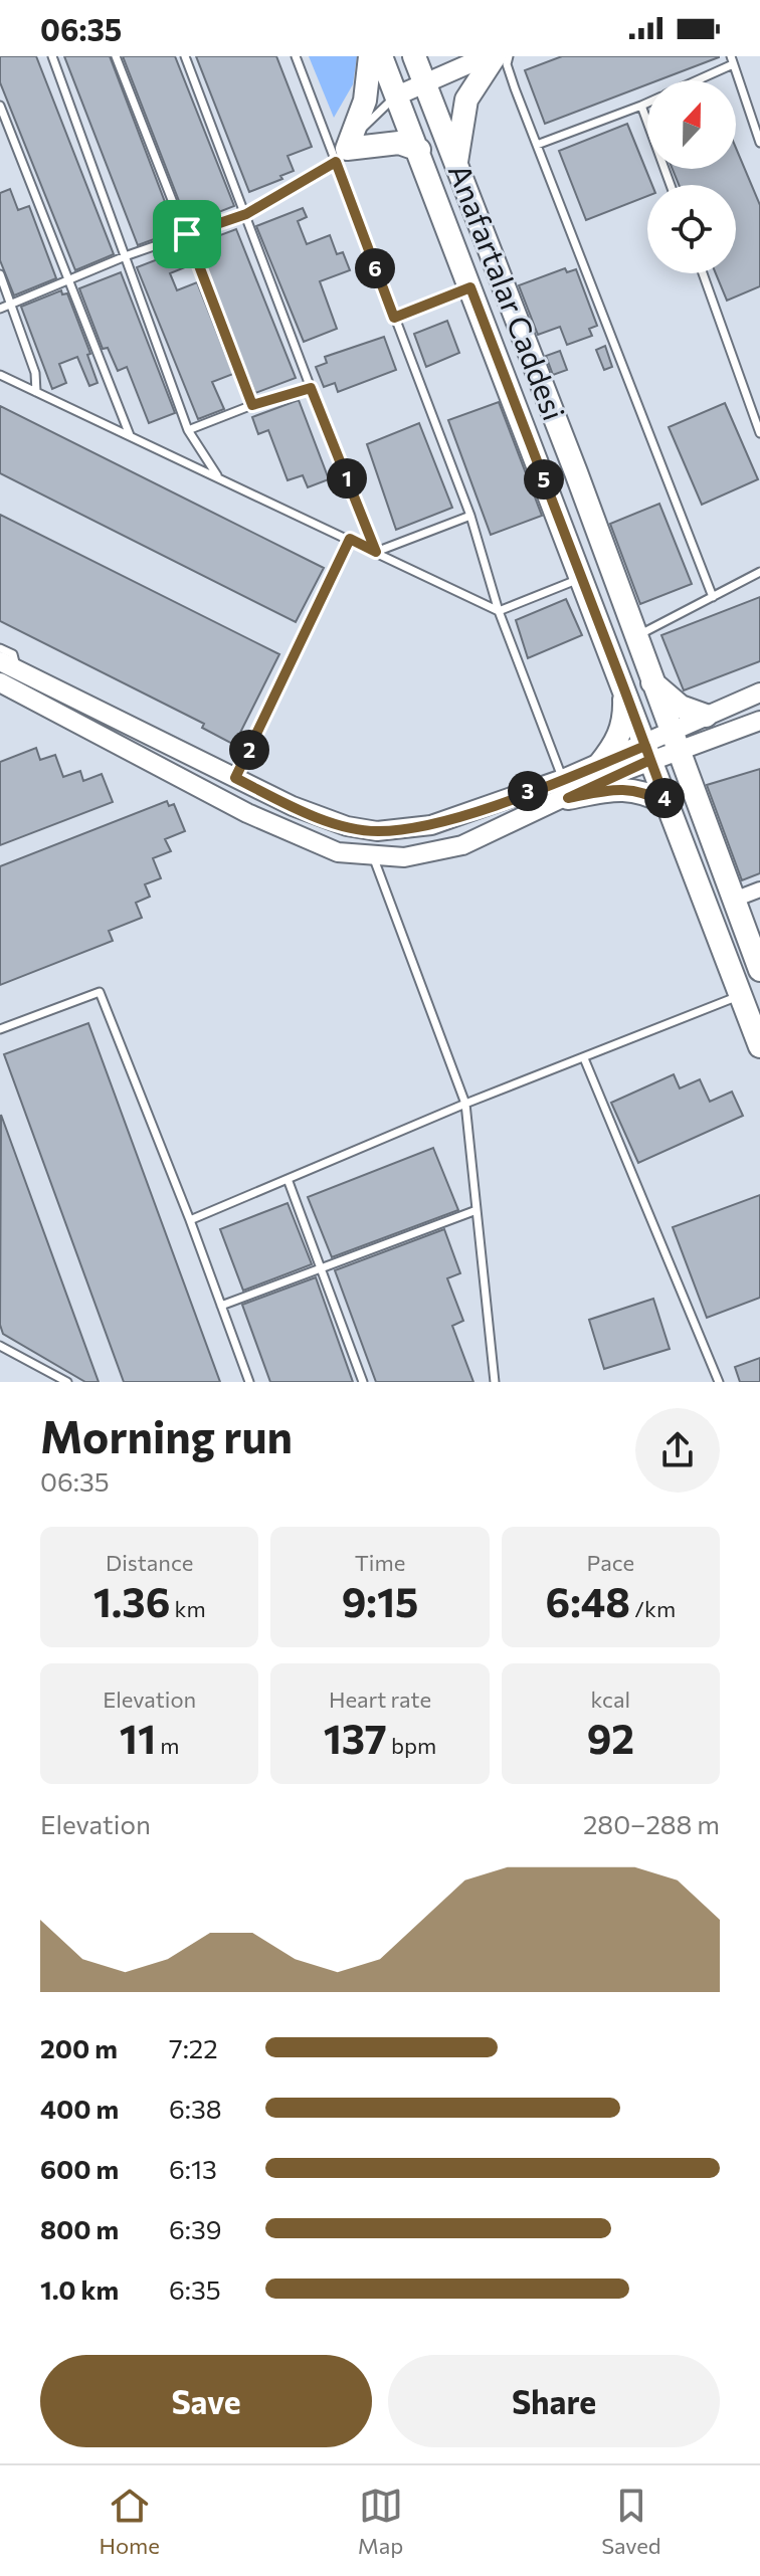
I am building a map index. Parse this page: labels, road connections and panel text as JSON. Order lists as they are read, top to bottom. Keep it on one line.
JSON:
{"streets":{"main road":["Anafartalar Caddesi"]},"north":"top","page":{"status":"06:35","pins":["6","1","5","2","3","4"],"heading":["Morning run","06:35"],"stats":[["Distance","1.36 km"],["Time","9:15"],["Pace","6:48 /km"],["Elevation","11 m"],["Heart rate","137 bpm"],["kcal","92"]],"chart":["Elevation","280–288 m"],"list":[{"name":"200 m","note":"7:22"},{"name":"400 m","note":"6:38"},{"name":"600 m","note":"6:13"},{"name":"800 m","note":"6:39"},{"name":"1.0 km","note":"6:35"}],"buttons":["Save","Share"],"tabs":["Home","Map","Saved"]}}
